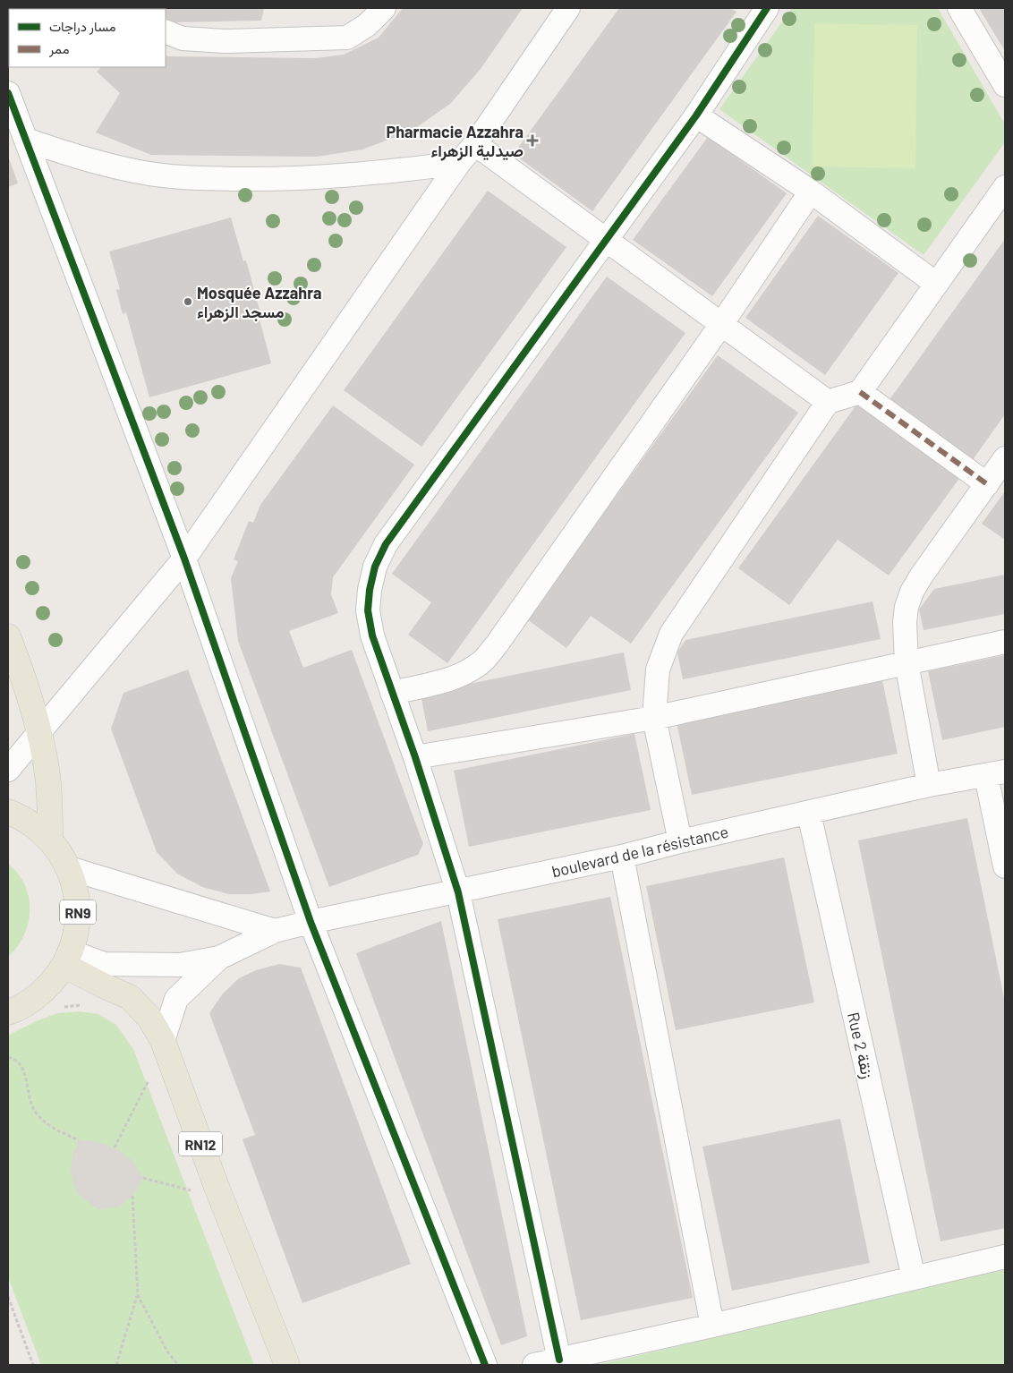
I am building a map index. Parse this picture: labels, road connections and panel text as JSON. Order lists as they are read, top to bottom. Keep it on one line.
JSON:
{"streets":{"main road":["RN9","RN12"],"street":["boulevard de la résistance","Rue 2 زنقة"]},"crossings":[["boulevard de la résistance","Rue 2 زنقة"],["RN9","RN12"]],"places":{"health":["Pharmacie Azzahra صيدلية الزهراء"],"other":["Mosquée Azzahra مسجد الزهراء"]},"legend":["مسار دراجات","ممر"]}
